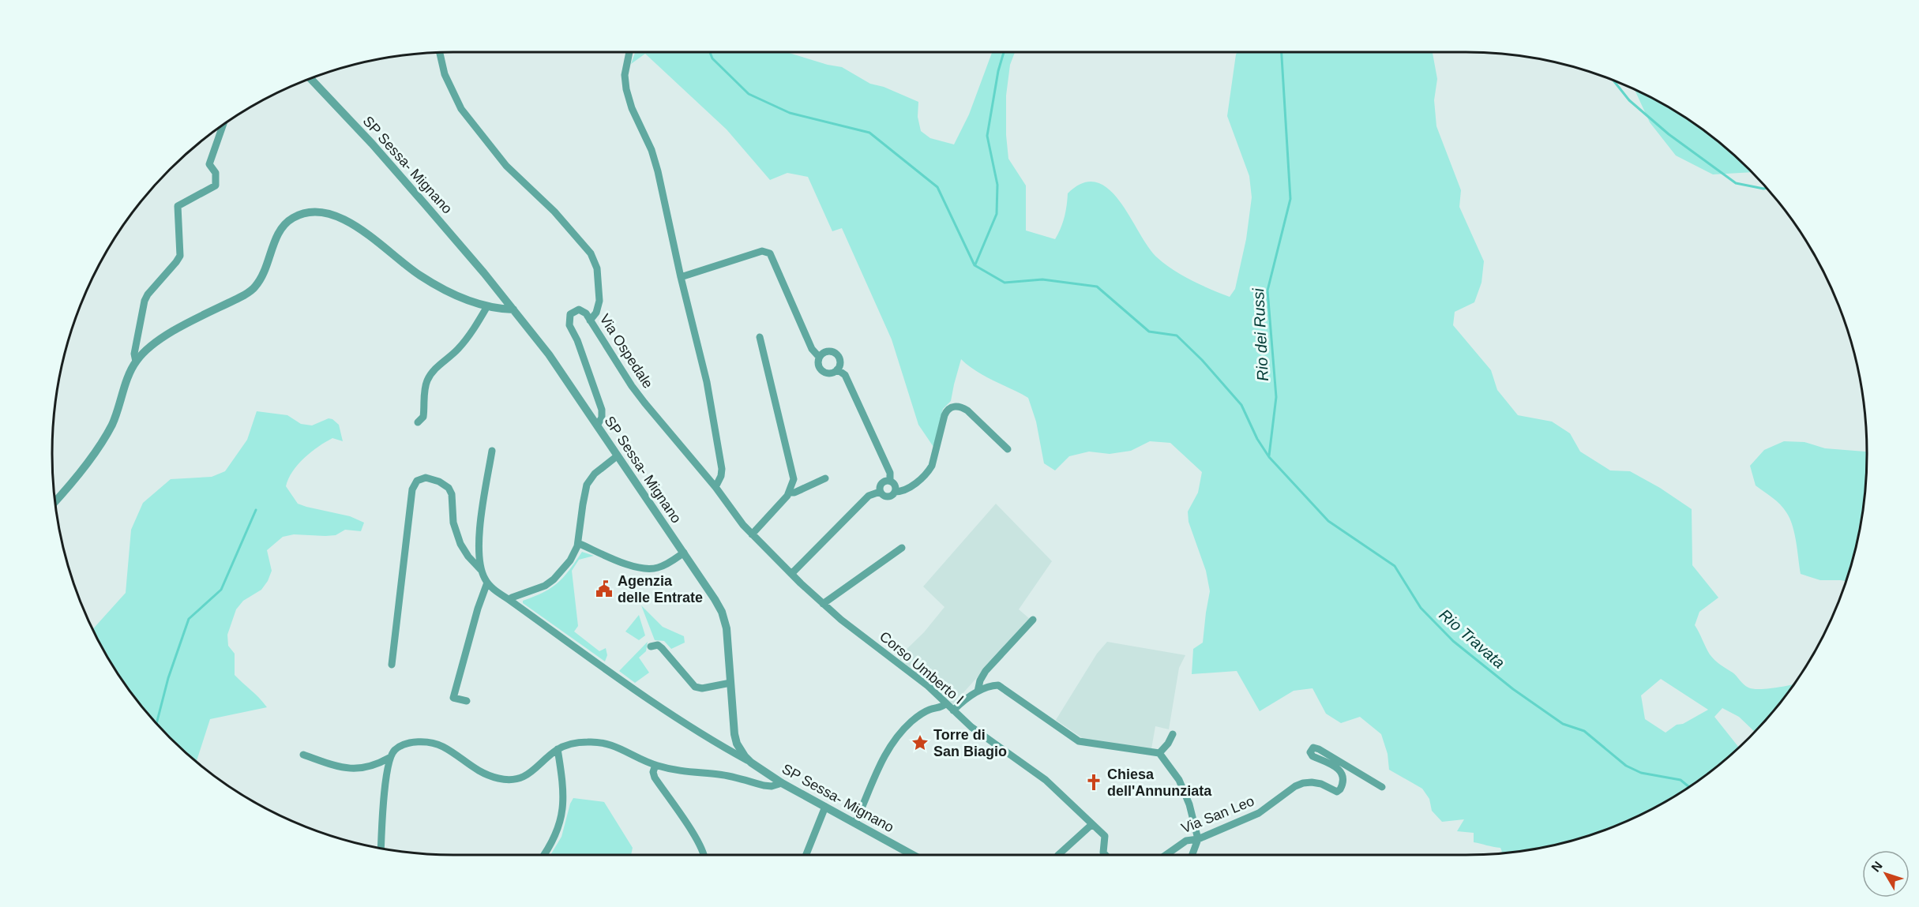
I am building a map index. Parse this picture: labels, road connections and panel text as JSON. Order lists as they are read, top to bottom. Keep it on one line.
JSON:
{"streets":{"street":["SP Sessa- Mignano","Via Ospedale","Corso Umberto I","Via San Leo"]},"crossings":[["SP Sessa- Mignano","Via Ospedale"],["Via Ospedale","Corso Umberto I"]],"water":["Rio dei Russi","Rio Travata"],"places":{"public building":["Agenzia delle Entrate"],"place":["Torre di San Biagio"],"church":["Chiesa dell'Annunziata"]},"north":"top left"}
